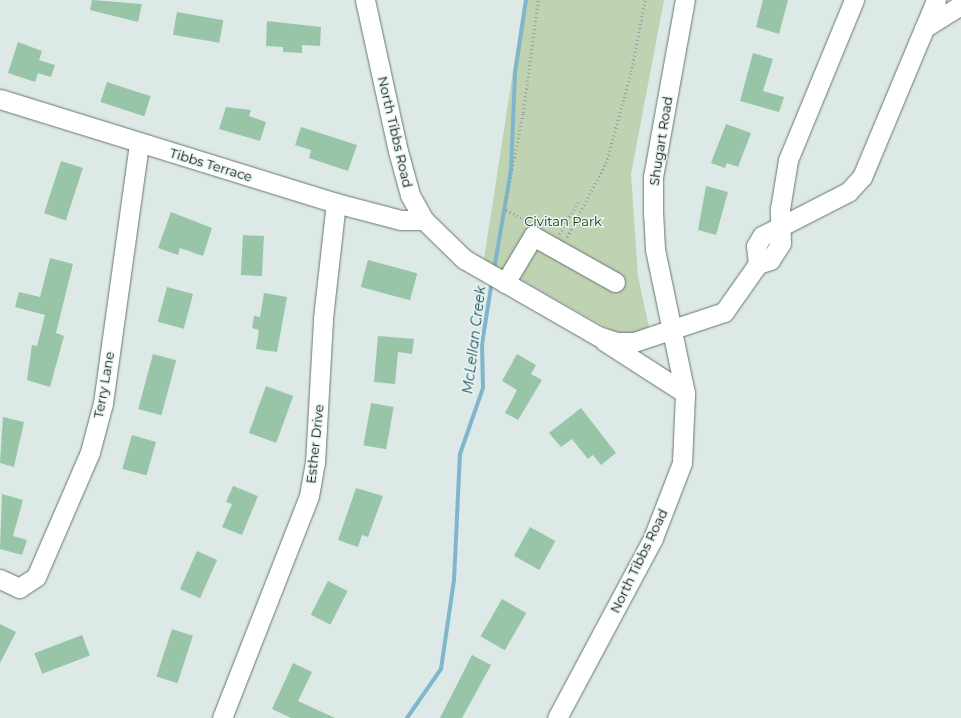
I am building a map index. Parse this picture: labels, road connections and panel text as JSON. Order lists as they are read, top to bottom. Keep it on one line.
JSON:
{"streets":{"street":["North Tibbs Road","Shugart Road","Tibbs Terrace","Terry Lane","Esther Drive"]},"crossings":[["North Tibbs Road","Shugart Road"],["North Tibbs Road","Tibbs Terrace"],["Tibbs Terrace","Terry Lane"],["Tibbs Terrace","Esther Drive"]],"water":["McLellan Creek"],"parks":["Civitan Park"]}
